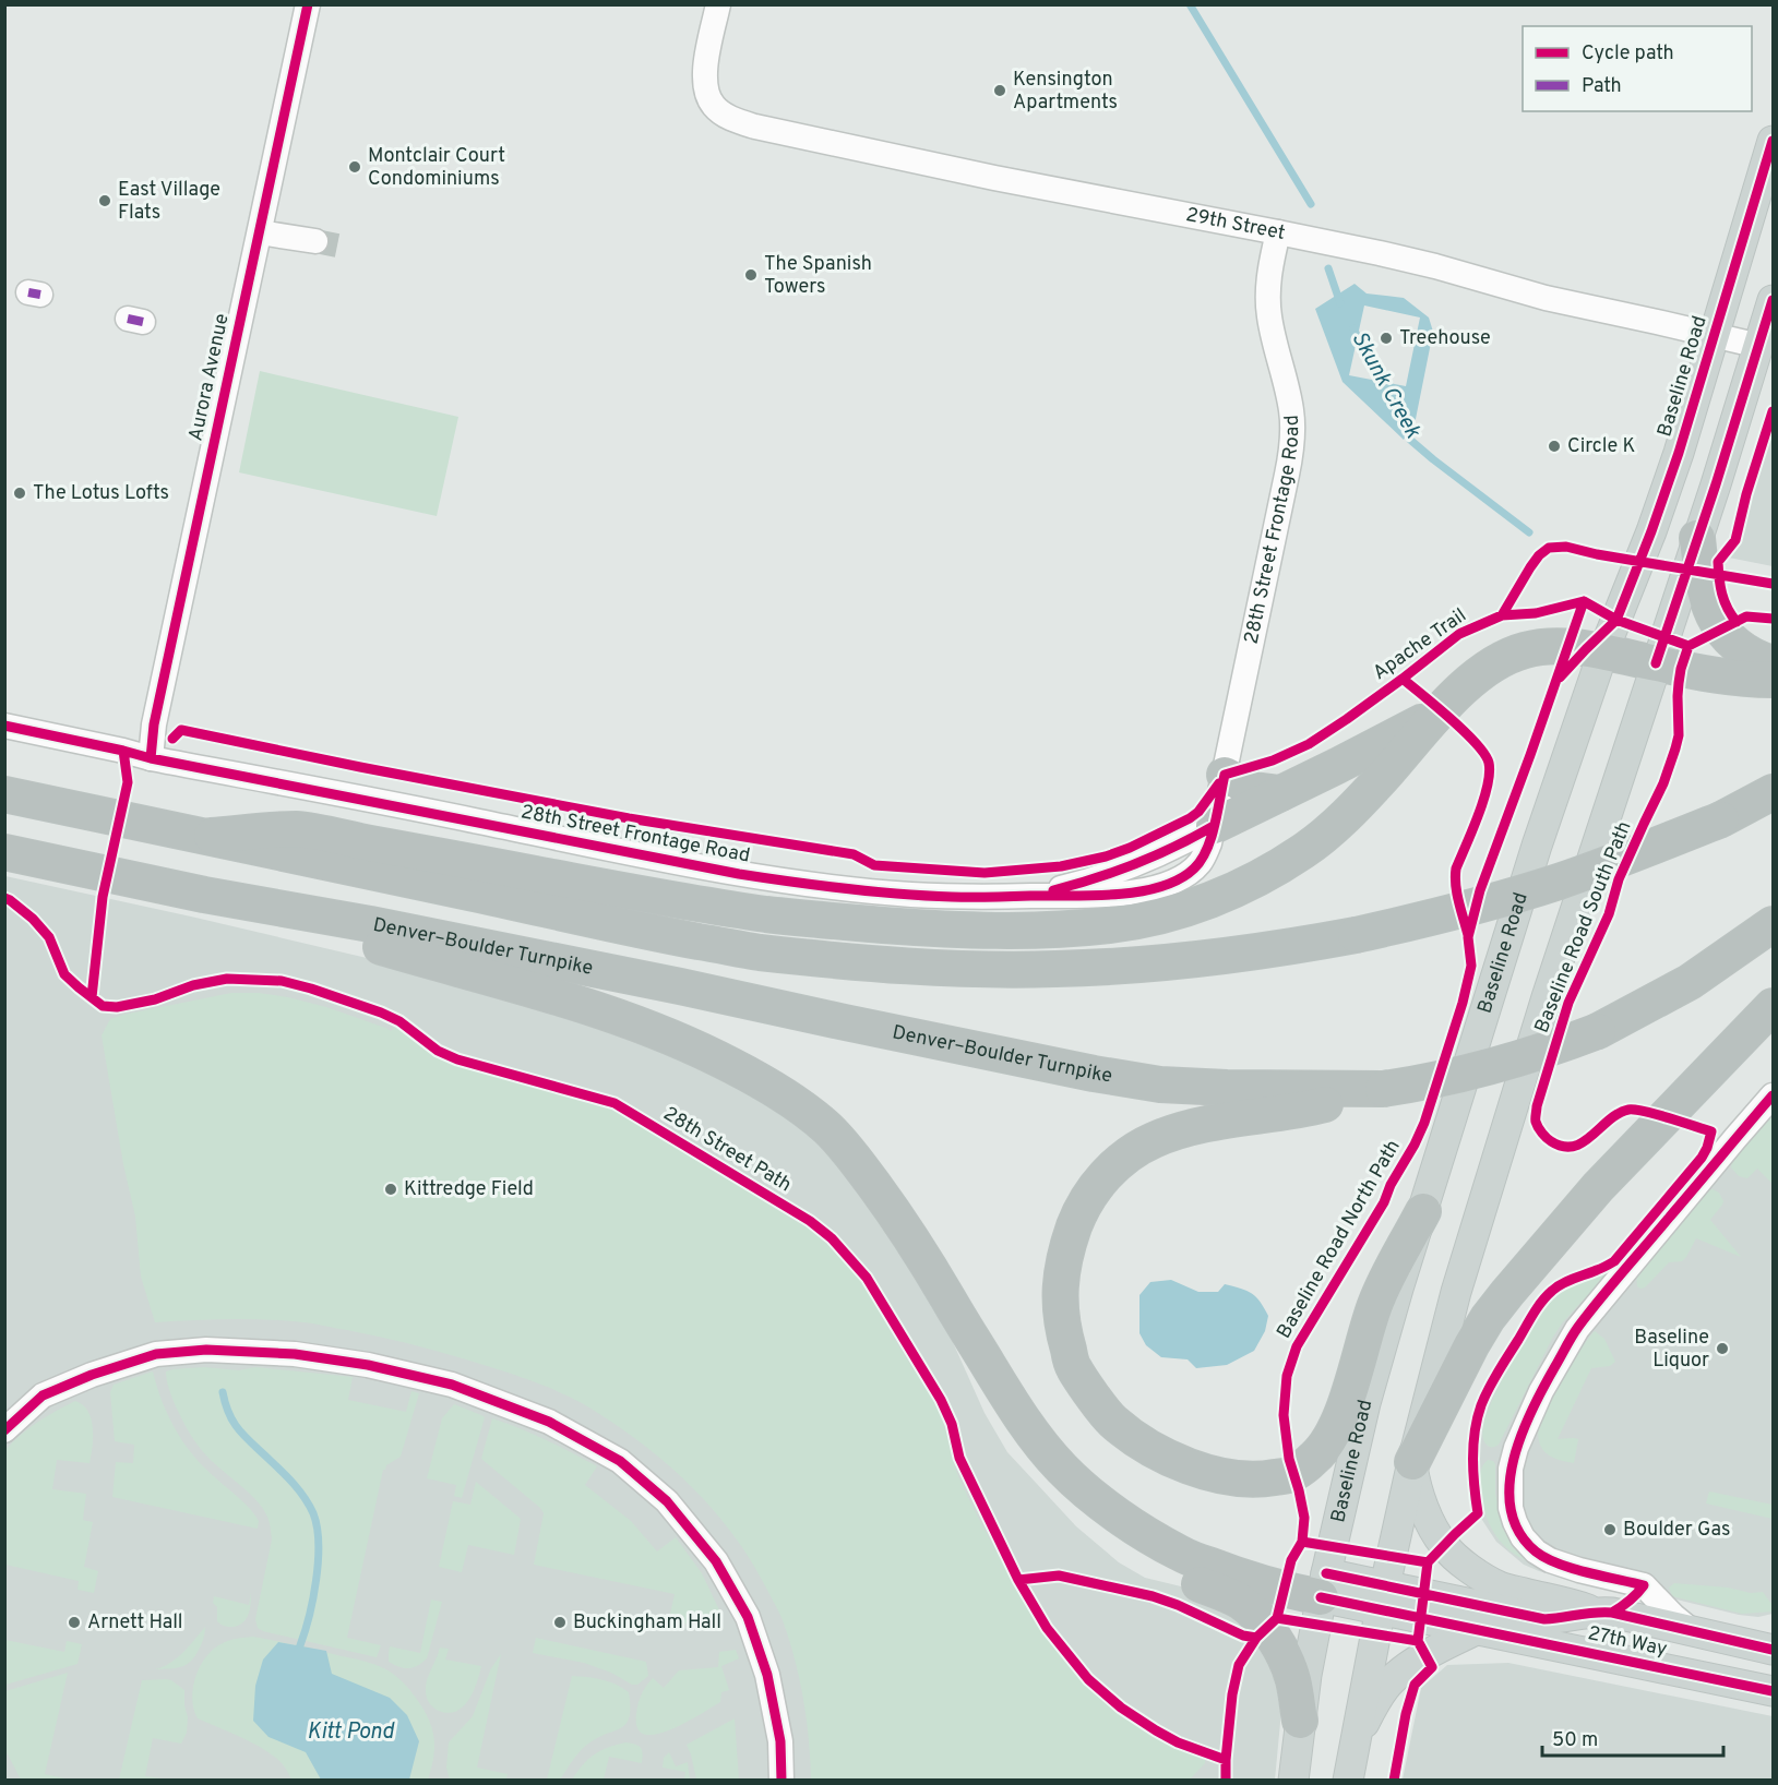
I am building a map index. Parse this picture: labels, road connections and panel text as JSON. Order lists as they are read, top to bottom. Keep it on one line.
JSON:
{"streets":{"highway":["Denver–Boulder Turnpike"],"main road":["Baseline Road","27th Way"],"street":["29th Street","Aurora Avenue","28th Street Frontage Road"],"cycle path":["Apache Trail","Baseline Road South Path","28th Street Path","Baseline Road North Path"]},"crossings":[["29th Street","Baseline Road"],["29th Street","28th Street Frontage Road"],["Baseline Road","27th Way"],["Aurora Avenue","28th Street Frontage Road"]],"water":["Skunk Creek","Kitt Pond"],"places":["Kensington Apartments","Montclair Court Condominiums","East Village Flats","The Spanish Towers","Treehouse","Circle K","The Lotus Lofts","Kittredge Field","Baseline Liquor","Boulder Gas","Arnett Hall","Buckingham Hall"],"legend":["Cycle path","Path"],"scale_bar":"50 m"}
